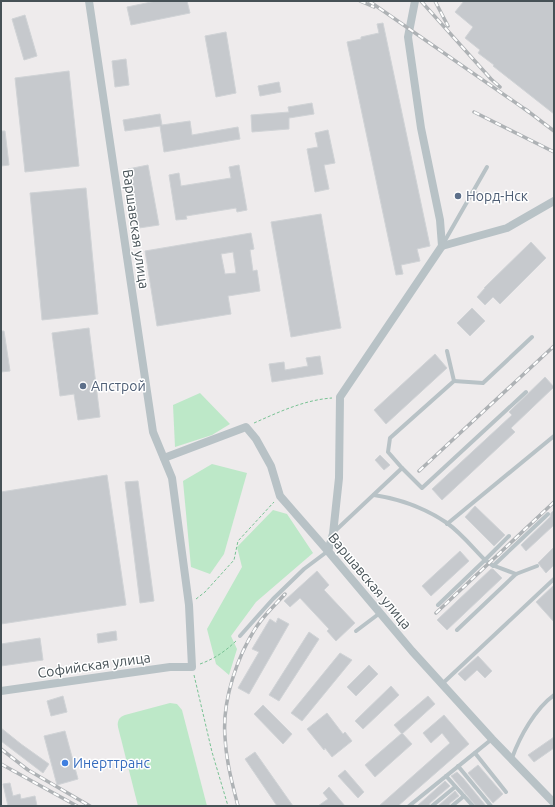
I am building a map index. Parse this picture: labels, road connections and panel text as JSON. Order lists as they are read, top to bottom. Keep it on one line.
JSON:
{"streets":{"street":["Варшавская улица","Софийская улица"]},"crossings":[["Варшавская улица","Софийская улица"]],"places":["Норд-Нск","Апстрой","Инерттранс"]}
